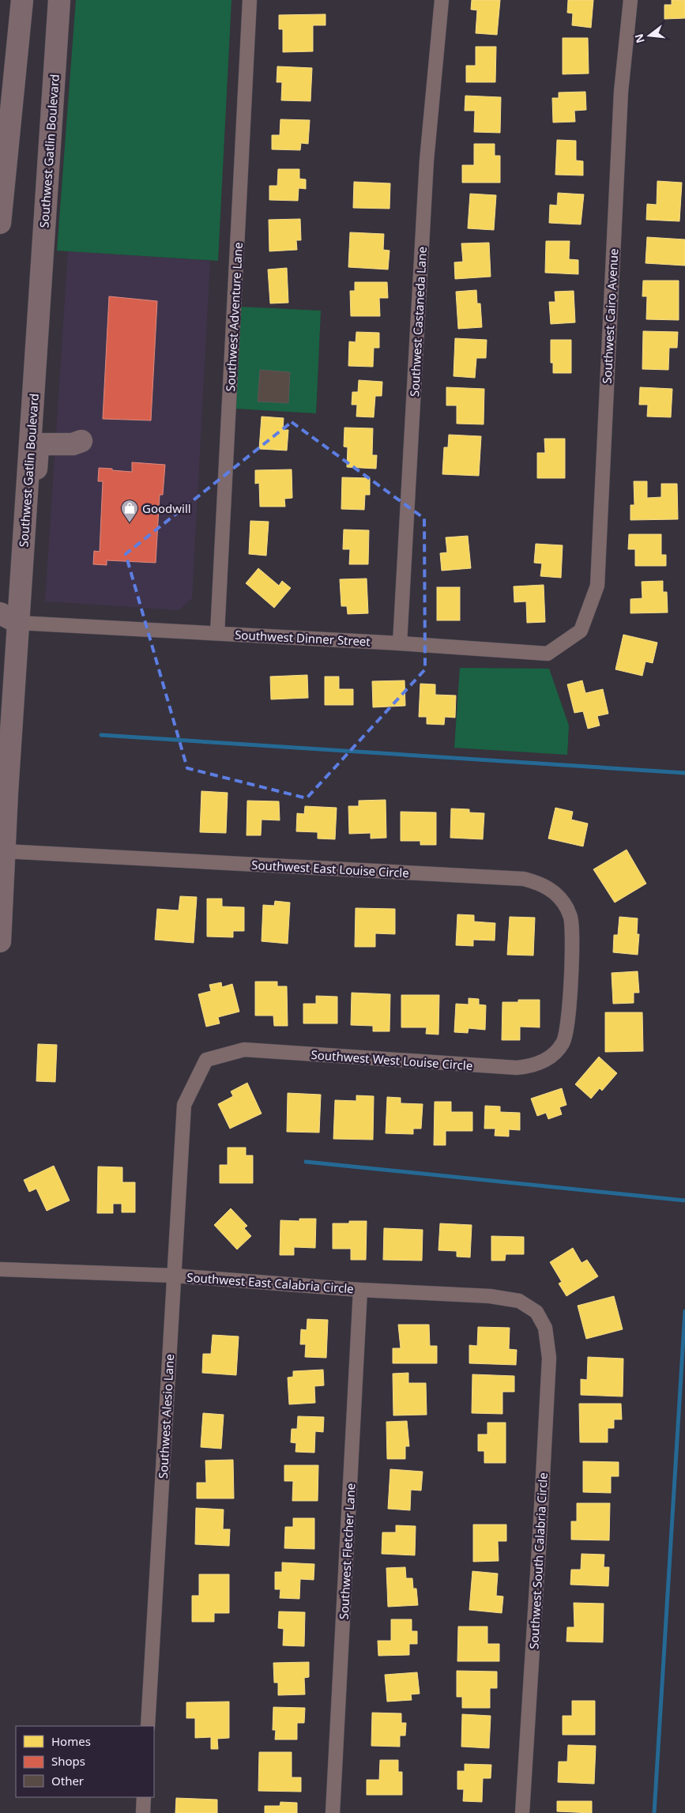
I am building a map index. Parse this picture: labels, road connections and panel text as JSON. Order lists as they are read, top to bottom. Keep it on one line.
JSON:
{"streets":{"main road":["Southwest Gatlin Boulevard"],"street":["Southwest Cairo Avenue","Southwest Adventure Lane","Southwest Castaneda Lane","Southwest Dinner Street","Southwest East Louise Circle","Southwest West Louise Circle","Southwest East Calabria Circle","Southwest Alesio Lane","Southwest Fletcher Lane","Southwest South Calabria Circle"]},"crossings":[["Southwest Gatlin Boulevard","Southwest Dinner Street"],["Southwest Gatlin Boulevard","Southwest East Louise Circle"],["Southwest Cairo Avenue","Southwest Dinner Street"],["Southwest Adventure Lane","Southwest Dinner Street"],["Southwest Castaneda Lane","Southwest Dinner Street"],["Southwest East Louise Circle","Southwest West Louise Circle"],["Southwest West Louise Circle","Southwest Alesio Lane"],["Southwest East Calabria Circle","Southwest Alesio Lane"],["Southwest East Calabria Circle","Southwest Fletcher Lane"],["Southwest East Calabria Circle","Southwest South Calabria Circle"]],"places":{"shop":["Goodwill"]},"legend":["Homes","Shops","Other"],"north":"left"}
